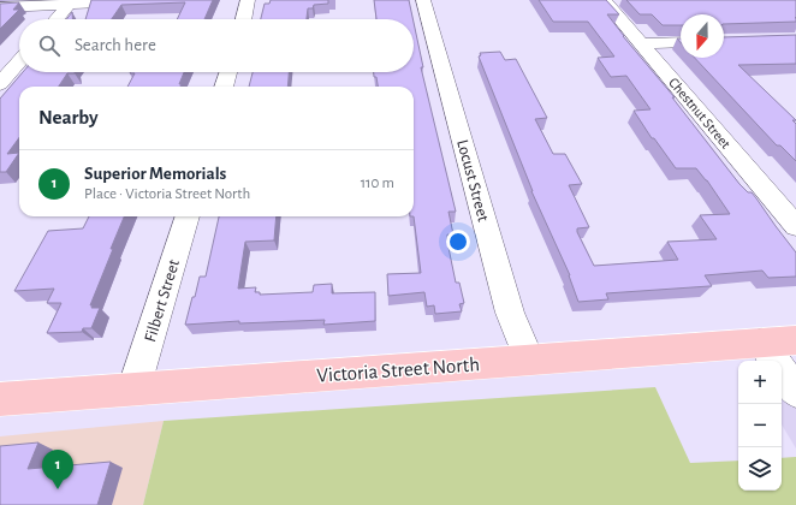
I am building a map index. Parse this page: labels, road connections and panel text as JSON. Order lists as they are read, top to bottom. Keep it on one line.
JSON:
{"streets":{"main road":["Victoria Street North"],"street":["Chestnut Street","Locust Street","Filbert Street"]},"crossings":[["Locust Street","Victoria Street North"],["Filbert Street","Victoria Street North"]],"north":"bottom","page":{"search":"Search here","heading":"Nearby","list":[{"mark":"1","name":"Superior Memorials","note":"Place · Victoria Street North","value":"110 m"}],"map_buttons":["+","−"],"pins":"1"}}
